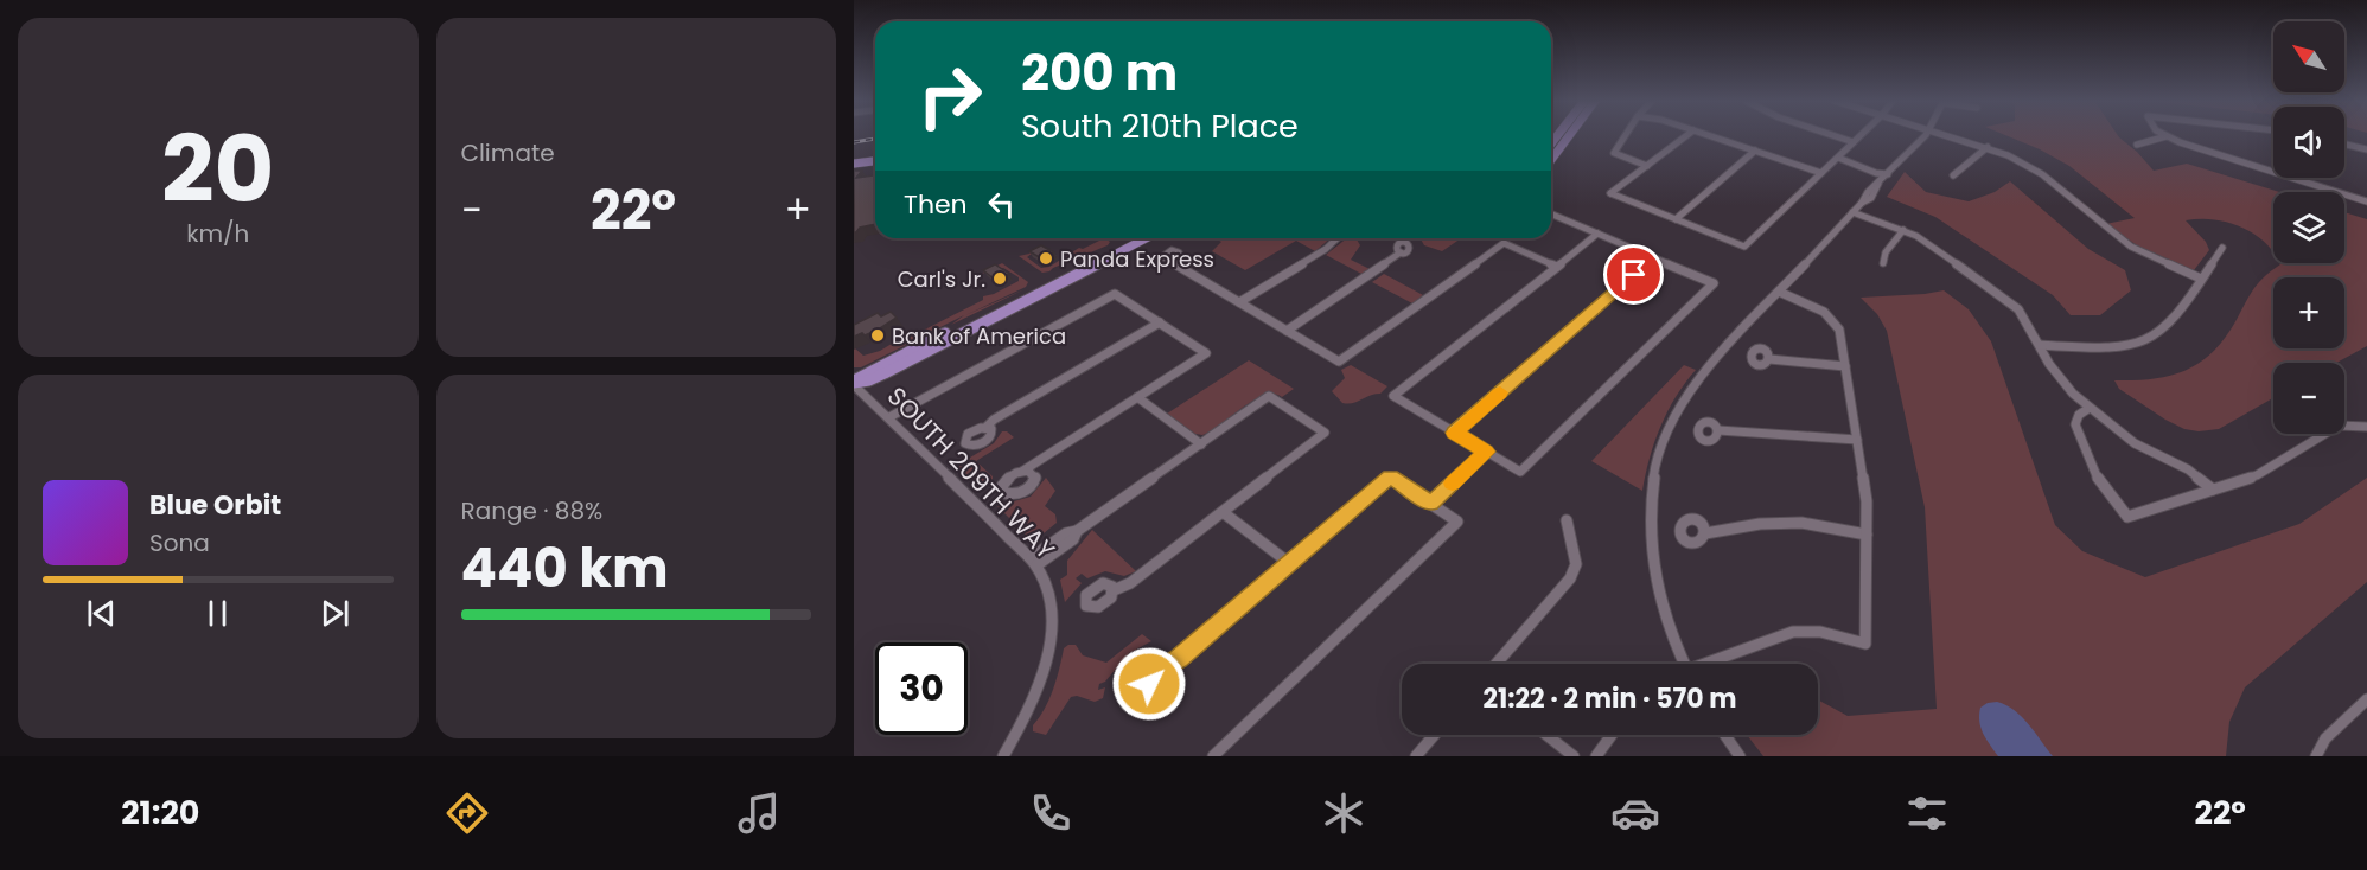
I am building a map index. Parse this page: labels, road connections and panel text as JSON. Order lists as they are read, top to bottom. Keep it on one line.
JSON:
{"streets":{"street":["SOUTH 209TH WAY"]},"places":["Panda Express","Carl's Jr.","Bank of America"],"north":"top left","page":{"tile":[["20","km/h"],"Climate",["Range · 88%","440 km"]],"map_buttons":["+","−"],"turn":["200 m","South 210th Place"],"then":"Then","heat":["−","22°","+"],"song":["Blue Orbit","Sona"],"limit":"30","trip":"21:22 · 2 min · 570 m","tabs":["21:20","22°"]}}
